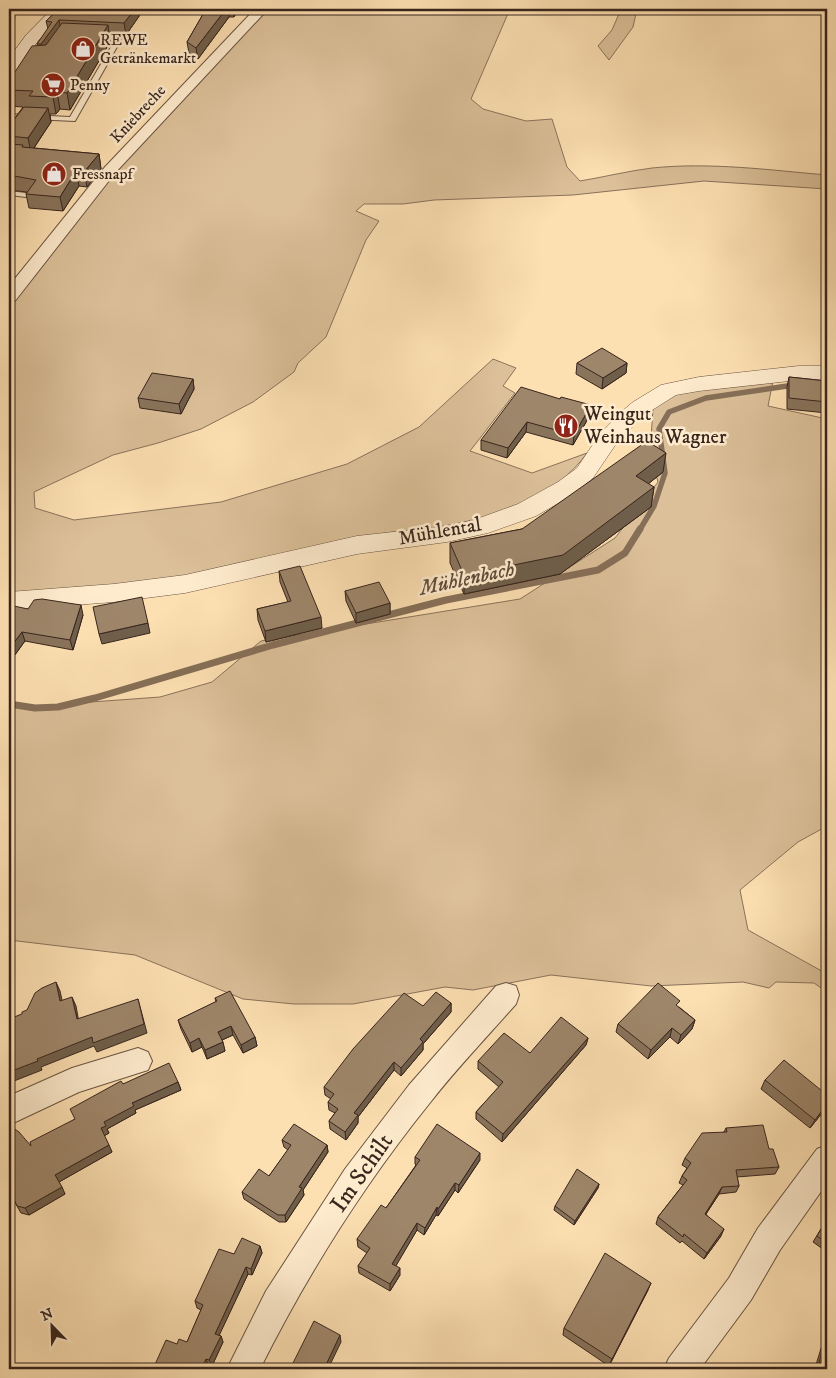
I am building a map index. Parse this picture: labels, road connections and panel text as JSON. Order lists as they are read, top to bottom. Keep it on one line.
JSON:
{"streets":{"street":["Kniebreche","Mühlental","Im Schilt"]},"water":["Mühlenbach"],"places":{"shop":["REWE Getränkemarkt","Fressnapf"],"supermarket":["Penny"],"restaurant":["Weingut Weinhaus Wagner"]},"north":"top left"}
